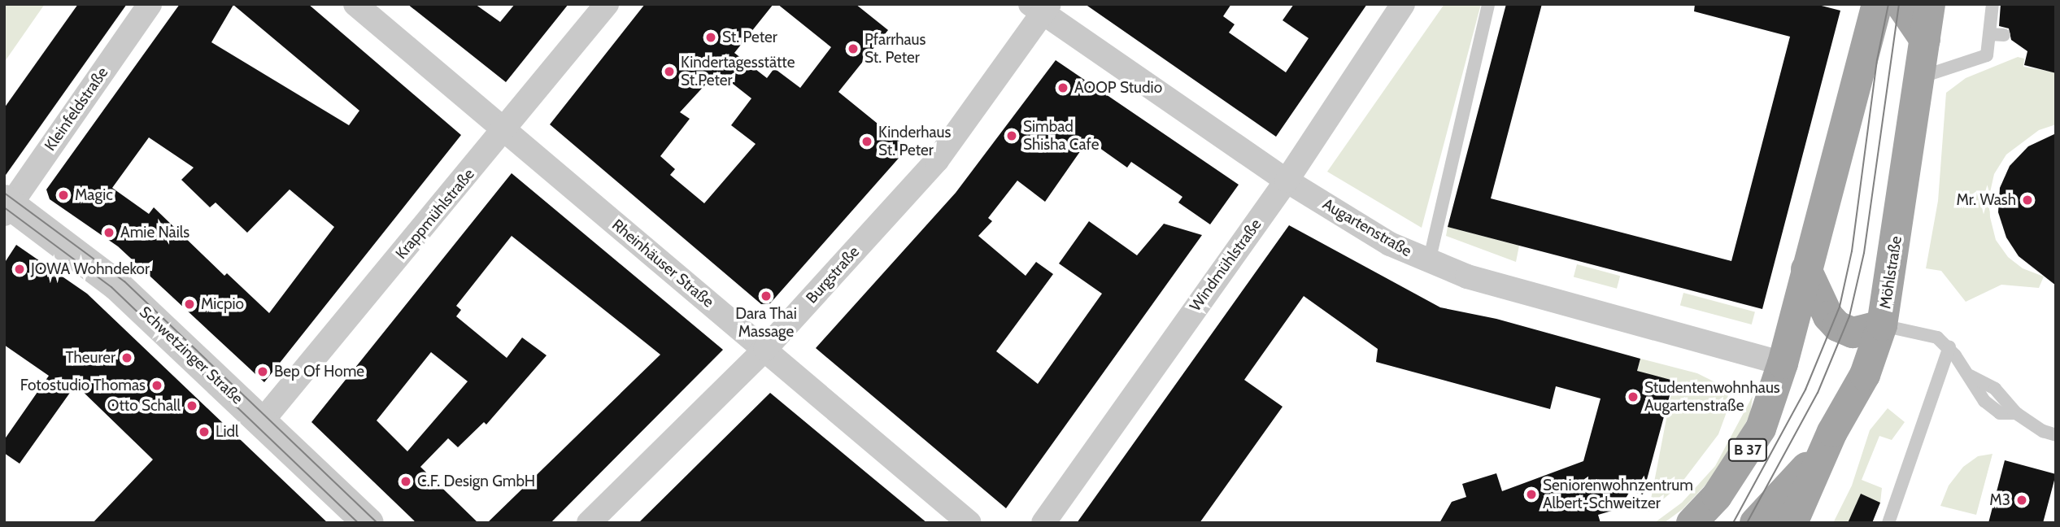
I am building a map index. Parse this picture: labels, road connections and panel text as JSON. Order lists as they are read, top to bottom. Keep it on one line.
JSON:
{"streets":{"main road":["Möhlstraße","B 37"],"street":["Kleinfeldstraße","Krappmühlstraße","Augartenstraße","Rheinhäuser Straße","Windmühlstraße","Burgstraße","Schwetzinger Straße"]},"crossings":[["Kleinfeldstraße","Schwetzinger Straße"],["Krappmühlstraße","Rheinhäuser Straße"],["Krappmühlstraße","Schwetzinger Straße"],["Augartenstraße","Windmühlstraße"],["Augartenstraße","Burgstraße"],["Augartenstraße","B 37"],["Rheinhäuser Straße","Burgstraße"]],"places":["St. Peter","Pfarrhaus St. Peter","Kindertagesstätte St.Peter","AOOP Studio","Simbad Shisha Cafe","Kinderhaus St. Peter","Magic","Mr. Wash","Amie Nails","JOWA Wohndekor","Dara Thai Massage","Micpio","Theurer","Bep Of Home","Fotostudio Thomas","Studentenwohnhaus Augartenstraße","Otto Schall","Lidl","C.F. Design GmbH","Seniorenwohnzentrum Albert-Schweitzer","M3"]}
